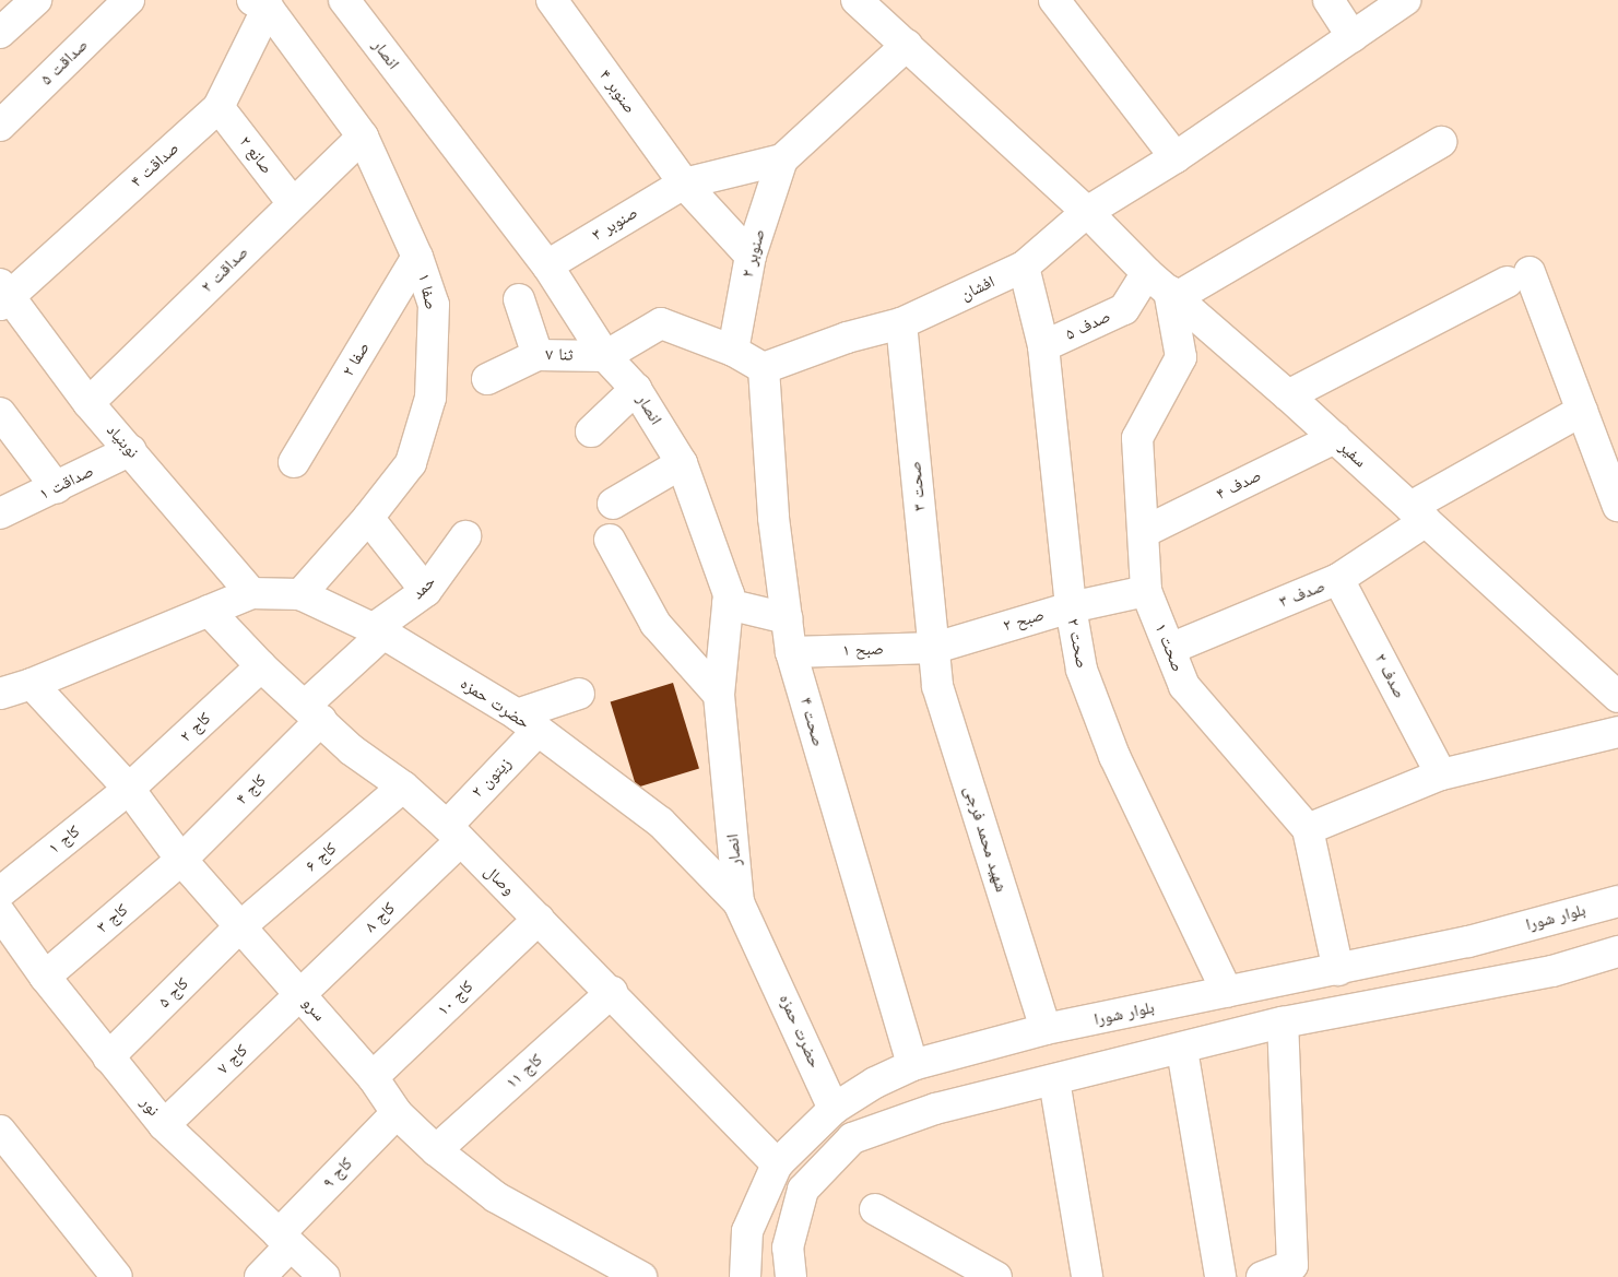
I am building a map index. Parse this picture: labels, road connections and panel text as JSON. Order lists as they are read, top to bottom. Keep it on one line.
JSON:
{"streets":{"street":["انصار","صداقت ۵","صنوبر ۴","صانع ۲","صداقت ۴","صنوبر ۳","صنوبر ۲","صداقت ۲","افشان","صفا ۱","صدف ۵","ثنا ۷","صفا ۲","نوبنیاد","سفیر","صداقت ۱","صدف ۴","صحت ۳","حمد","صدف ۳","صبح ۲","صحت ۲","صحت ۱","صبح ۱","صدف ۲","حضرت حمزه","صحت ۴","کاج ۲","زیتون ۲","کاج ۴","شهید محمد فرجی","کاج ۱","کاج ۶","وصال","کاج ۸","بلوار شورا","کاج ۳","کاج ۵","کاج ۱۰","سرو","کاج ۷","کاج ۱۱","نور","کاج ۹"]},"crossings":[["انصار","صنوبر ۳"],["انصار","ثنا ۷"],["انصار","حضرت حمزه"],["صنوبر ۴","صنوبر ۳"],["صنوبر ۴","صنوبر ۲"],["صانع ۲","صداقت ۴"],["صانع ۲","صداقت ۲"],["صداقت ۴","صفا ۱"],["صداقت ۴","نوبنیاد"],["صنوبر ۳","صنوبر ۲"],["صداقت ۲","صفا ۱"],["صداقت ۲","نوبنیاد"],["افشان","سفیر"],["افشان","صحت ۳"],["افشان","صحت ۲"],["افشان","صحت ۴"],["صفا ۱","صفا ۲"],["صفا ۱","حضرت حمزه"],["صدف ۵","سفیر"],["صدف ۵","صحت ۲"],["صدف ۵","صحت ۱"],["نوبنیاد","صداقت ۱"],["نوبنیاد","حضرت حمزه"],["سفیر","صدف ۴"],["سفیر","صدف ۳"],["سفیر","صحت ۱"],["صدف ۴","صحت ۱"],["صحت ۳","صبح ۲"],["صحت ۳","صبح ۱"],["صحت ۳","شهید محمد فرجی"],["حمد","حضرت حمزه"],["حمد","کاج ۴"],["حمد","وصال"],["صدف ۳","صحت ۱"],["صدف ۳","صدف ۲"],["صبح ۲","صحت ۲"],["صبح ۲","صحت ۱"],["صبح ۲","صبح ۱"],["صبح ۲","شهید محمد فرجی"],["صحت ۲","بلوار شورا"],["صحت ۱","بلوار شورا"],["صبح ۱","صحت ۴"],["صبح ۱","شهید محمد فرجی"],["حضرت حمزه","زیتون ۲"],["حضرت حمزه","وصال"],["حضرت حمزه","بلوار شورا"],["حضرت حمزه","سرو"],["صحت ۴","بلوار شورا"],["کاج ۲","کاج ۱"],["کاج ۲","وصال"],["کاج ۲","سرو"],["زیتون ۲","وصال"],["زیتون ۲","کاج ۸"],["کاج ۴","وصال"],["کاج ۴","کاج ۳"],["کاج ۴","سرو"],["شهید محمد فرجی","بلوار شورا"],["کاج ۱","سرو"],["کاج ۶","وصال"],["کاج ۶","کاج ۵"],["کاج ۶","سرو"],["وصال","کاج ۸"],["وصال","بلوار شورا"],["وصال","کاج ۱۰"],["وصال","کاج ۱۱"],["کاج ۸","سرو"],["کاج ۸","کاج ۷"],["کاج ۳","سرو"],["کاج ۳","نور"],["کاج ۵","سرو"],["کاج ۵","نور"],["کاج ۱۰","سرو"],["سرو","کاج ۷"],["سرو","کاج ۱۱"],["سرو","کاج ۹"],["کاج ۷","نور"],["نور","کاج ۹"]]}
